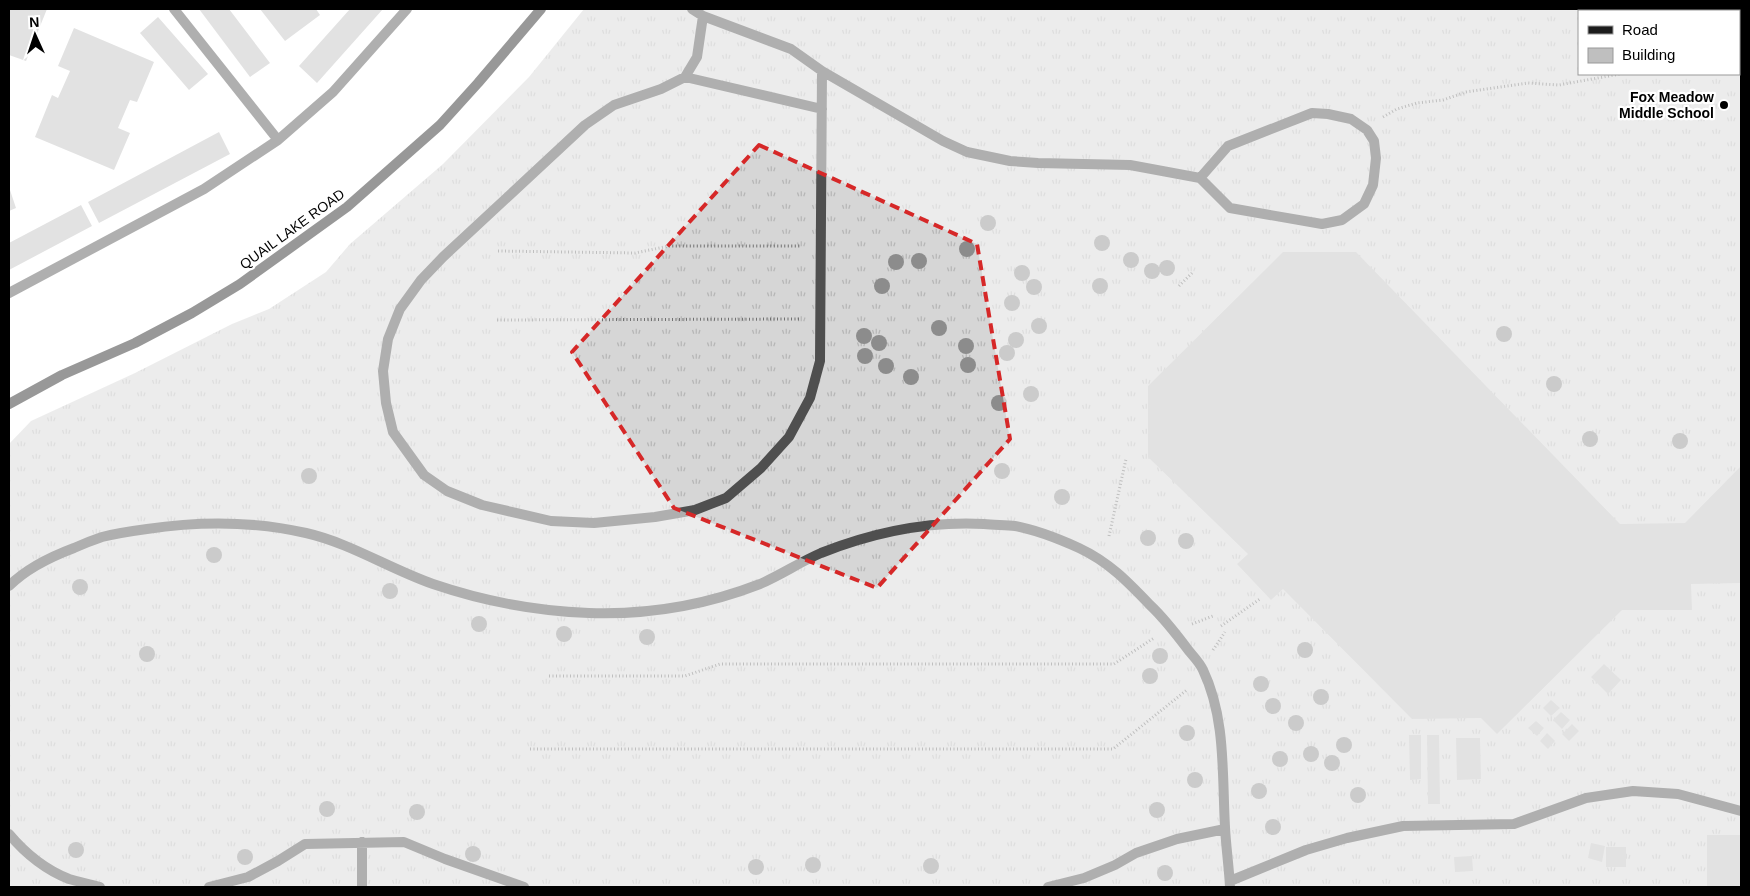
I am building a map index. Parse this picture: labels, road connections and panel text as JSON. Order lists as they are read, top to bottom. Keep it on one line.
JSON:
{"streets":{"street":["QUAIL LAKE ROAD"]},"places":["Fox Meadow Middle School"],"legend":["Road","Building"],"north":"top"}
